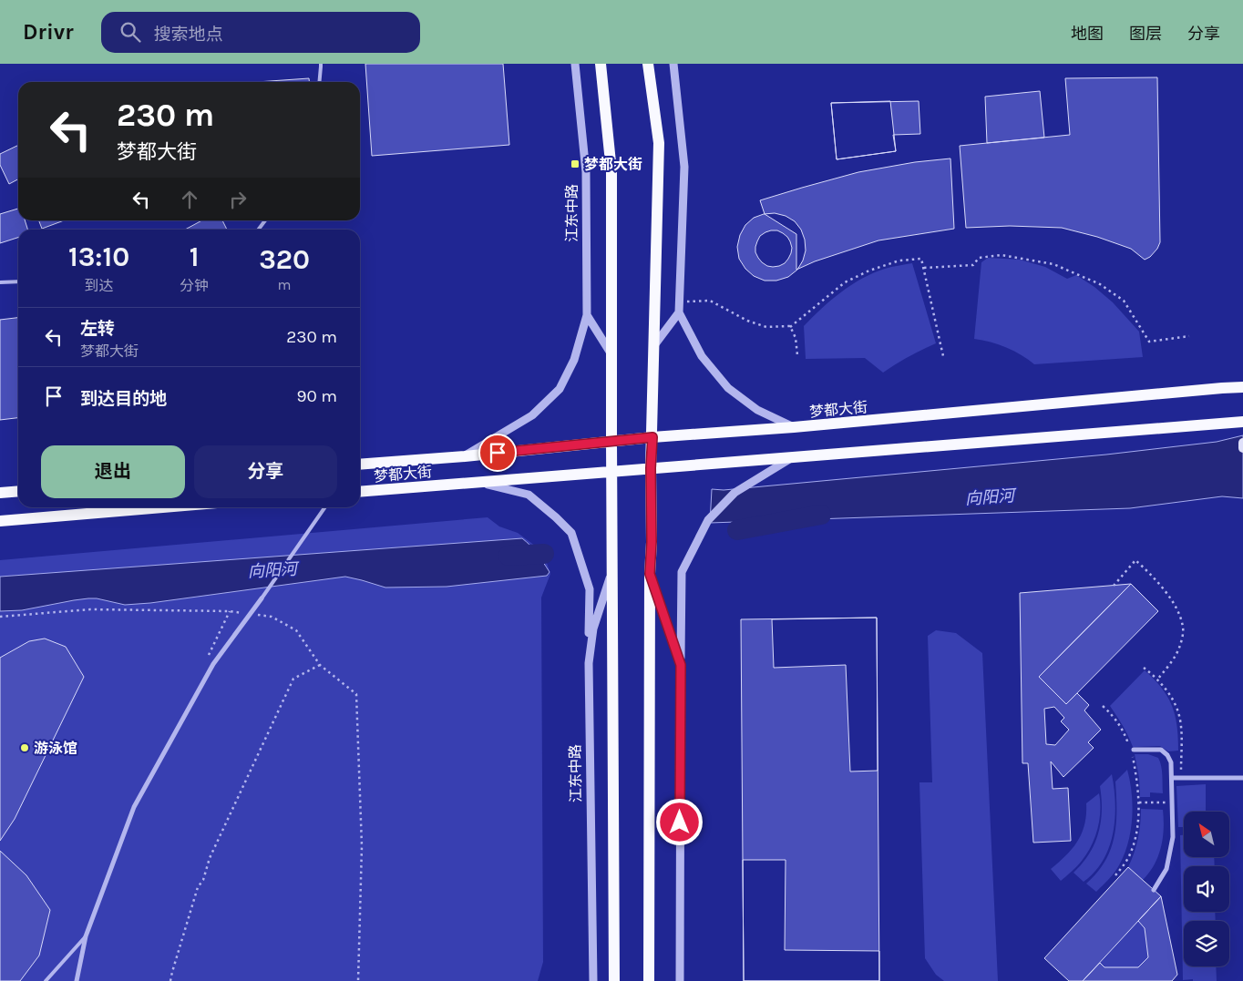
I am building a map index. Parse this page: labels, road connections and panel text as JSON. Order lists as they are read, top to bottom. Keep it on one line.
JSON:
{"streets":{"main road":["江东中路","梦都大街"]},"crossings":[["江东中路","梦都大街"]],"water":["向阳河"],"places":{"transit":["梦都大街"],"other":["游泳馆"]},"north":"top left","page":{"header":"Drivr","search":"搜索地点","nav":["地图","图层","分享"],"turn":["230 m","梦都大街"],"eta":["13:10","到达","1","分钟","320","m"],"list":[{"name":"左转","note":"梦都大街","value":"230 m"},{"name":"到达目的地","value":"90 m"}],"buttons":["退出","分享"]}}
